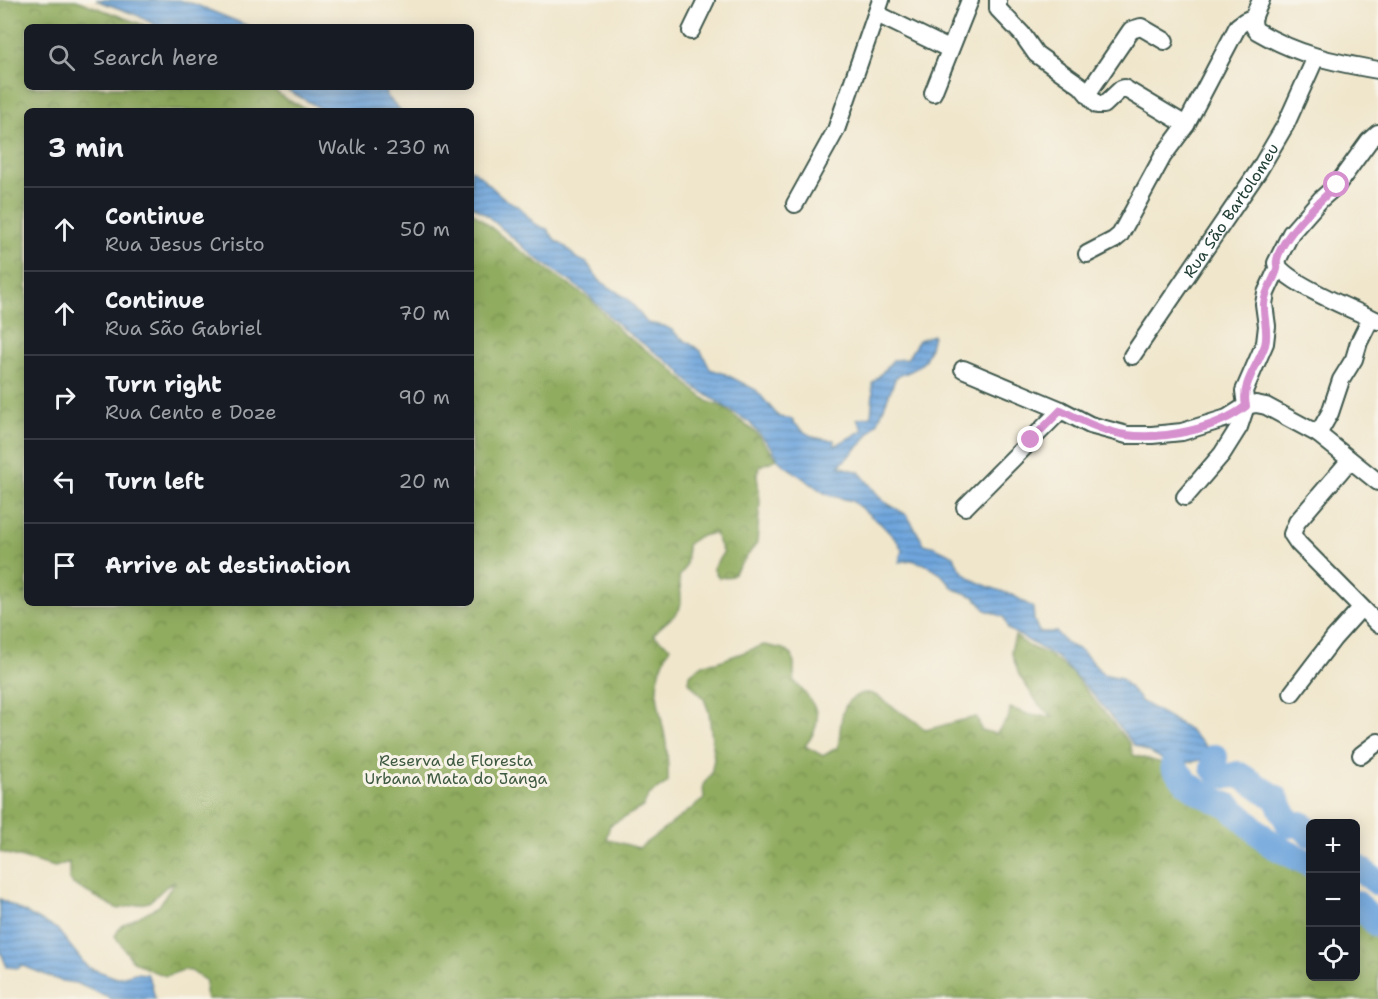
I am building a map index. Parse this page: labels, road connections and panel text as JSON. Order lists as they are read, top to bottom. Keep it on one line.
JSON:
{"streets":{"street":["Rua São Bartolomeu"]},"parks":["Reserva de Floresta Urbana Mata do Janga"],"page":{"search":"Search here","heading":["3 min","Walk · 230 m"],"list":[["Continue","Rua Jesus Cristo","50 m"],["Continue","Rua São Gabriel","70 m"],["Turn right","Rua Cento e Doze","90 m"],["Turn left","20 m"],"Arrive at destination"],"map_buttons":["+","−"]}}
